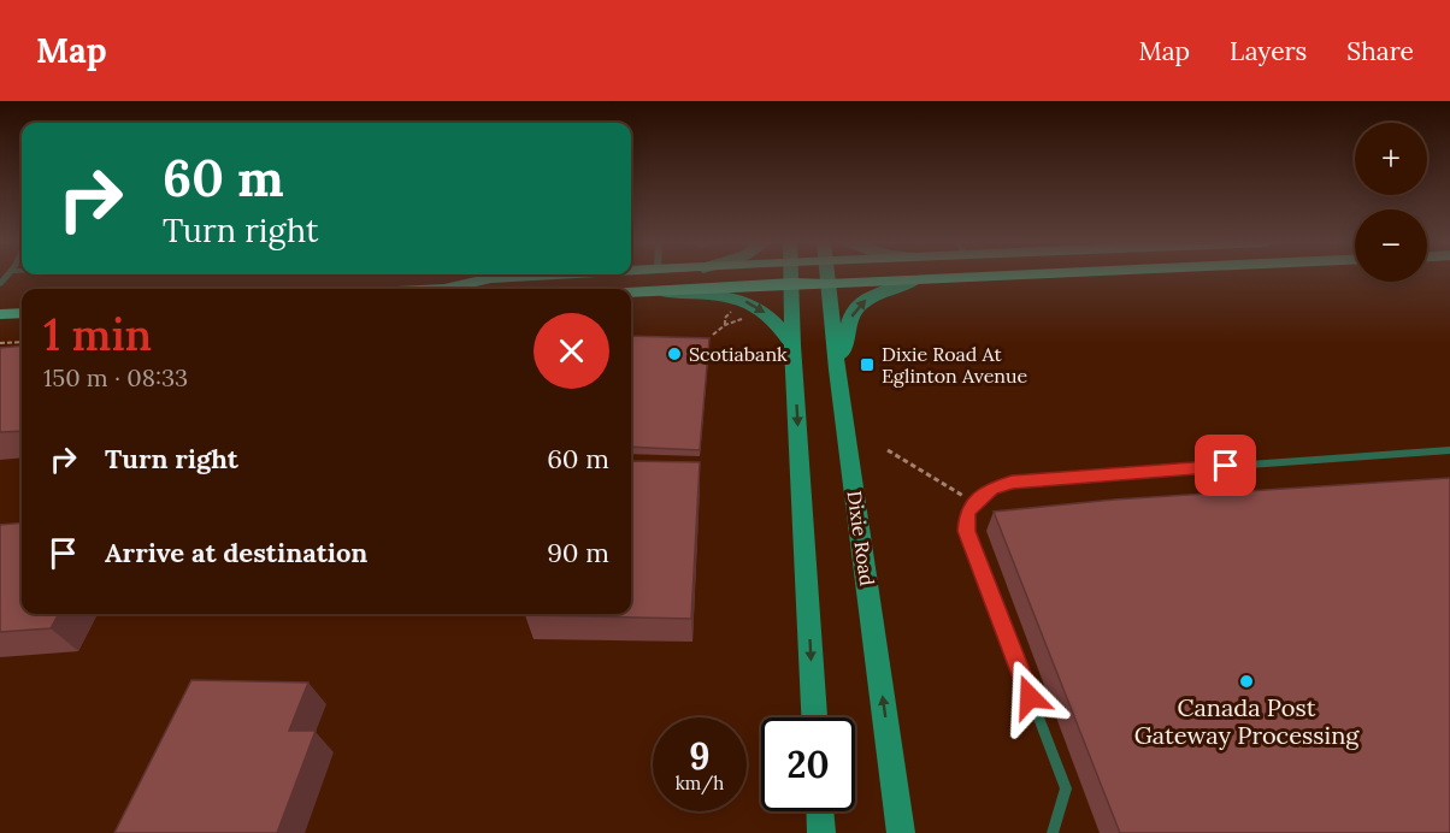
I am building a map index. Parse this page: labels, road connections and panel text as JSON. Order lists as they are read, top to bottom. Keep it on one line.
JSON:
{"streets":{"main road":["Dixie Road"]},"places":{"other":["Scotiabank","Canada Post Gateway Processing"],"transit":["Dixie Road At Eglinton Avenue"]},"page":{"header":"Map","nav":["Map","Layers","Share"],"map_buttons":["+","−"],"turn":["60 m","Turn right"],"heading":["1 min","150 m · 08:33"],"list":[{"name":"Turn right","value":"60 m"},{"name":"Arrive at destination","value":"90 m"}],"speed":"9 km/h","limit":"20"}}
